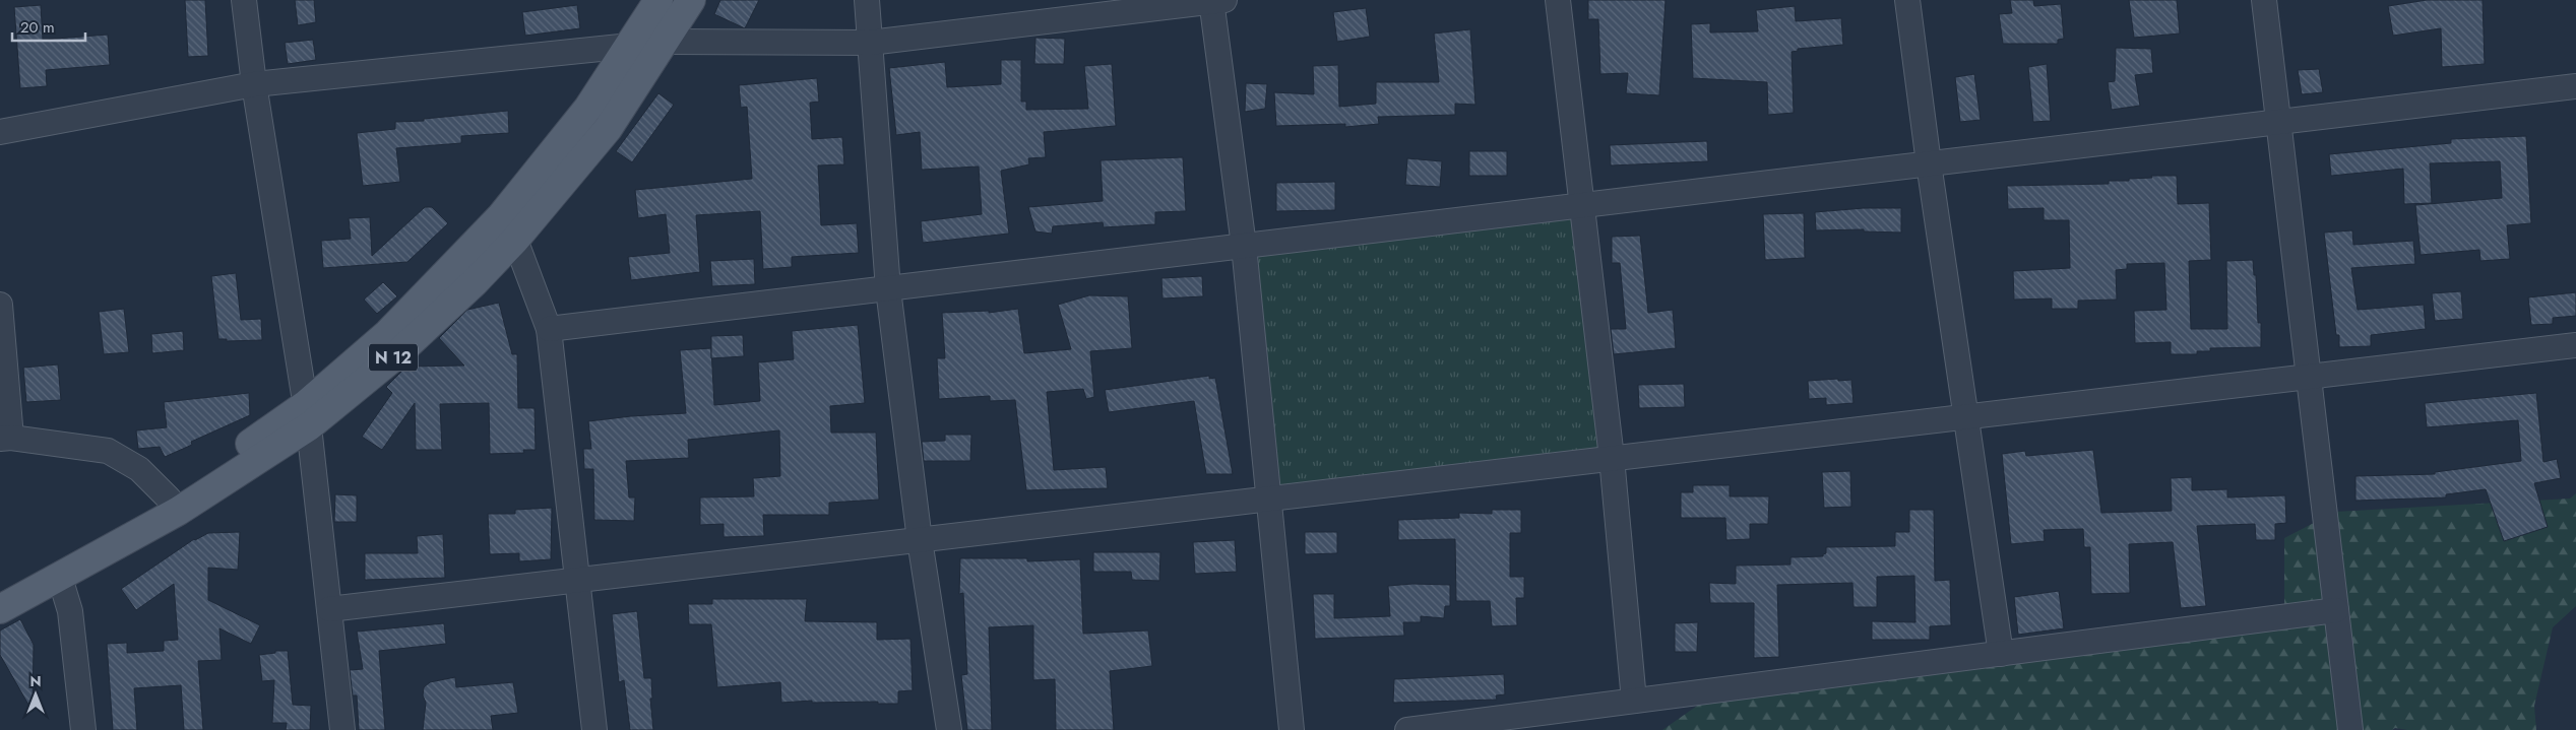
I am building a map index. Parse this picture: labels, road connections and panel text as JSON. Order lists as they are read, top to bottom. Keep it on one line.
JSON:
{"streets":{"main road":["N 12"]},"scale_bar":"20 m","north":"top"}
